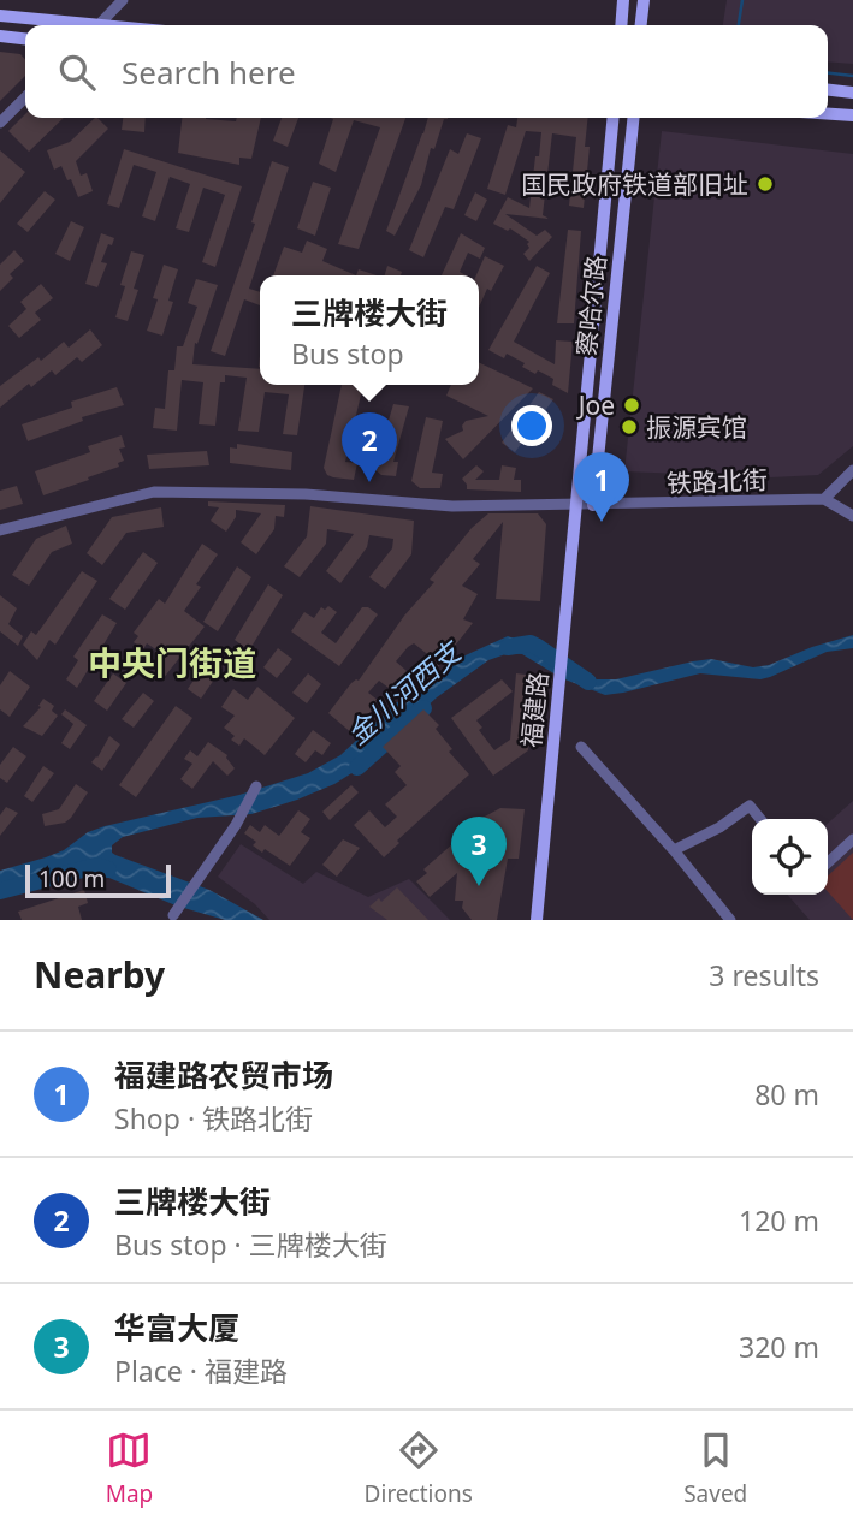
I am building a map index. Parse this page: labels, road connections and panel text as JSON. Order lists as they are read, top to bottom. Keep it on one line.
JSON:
{"streets":{"main road":["察哈尔路","福建路"],"street":["铁路北街"]},"crossings":[["察哈尔路","铁路北街"],["察哈尔路","福建路"],["铁路北街","福建路"]],"districts":["中央门街道"],"water":["金川河西支"],"places":["国民政府铁道部旧址","Joe","振源宾馆"],"scale_bar":"100 m","page":{"search":"Search here","popup":["三牌楼大街","Bus stop"],"pins":["2","1","3"],"scale":"100 m","heading":["Nearby","3 results"],"list":[{"mark":"1","name":"福建路农贸市场","note":"Shop · 铁路北街","value":"80 m"},{"mark":"2","name":"三牌楼大街","note":"Bus stop · 三牌楼大街","value":"120 m"},{"mark":"3","name":"华富大厦","note":"Place · 福建路","value":"320 m"}],"nav":["Map","Directions","Saved"]}}
